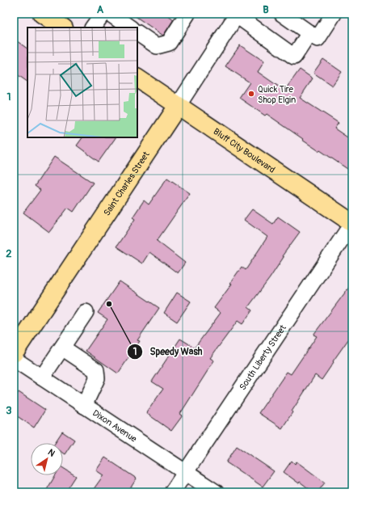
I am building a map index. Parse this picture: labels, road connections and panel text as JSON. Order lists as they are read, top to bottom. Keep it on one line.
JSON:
{"streets":{"main road":["Bluff City Boulevard","Saint Charles Street"],"street":["South Liberty Street","Dixon Avenue"]},"crossings":[["Bluff City Boulevard","Saint Charles Street"],["Bluff City Boulevard","South Liberty Street"],["South Liberty Street","Dixon Avenue"]],"places":["Quick Tire Shop Elgin","Speedy Wash"],"north":"top right","grid":{"columns":["A","B"],"rows":["1","2","3"]}}
